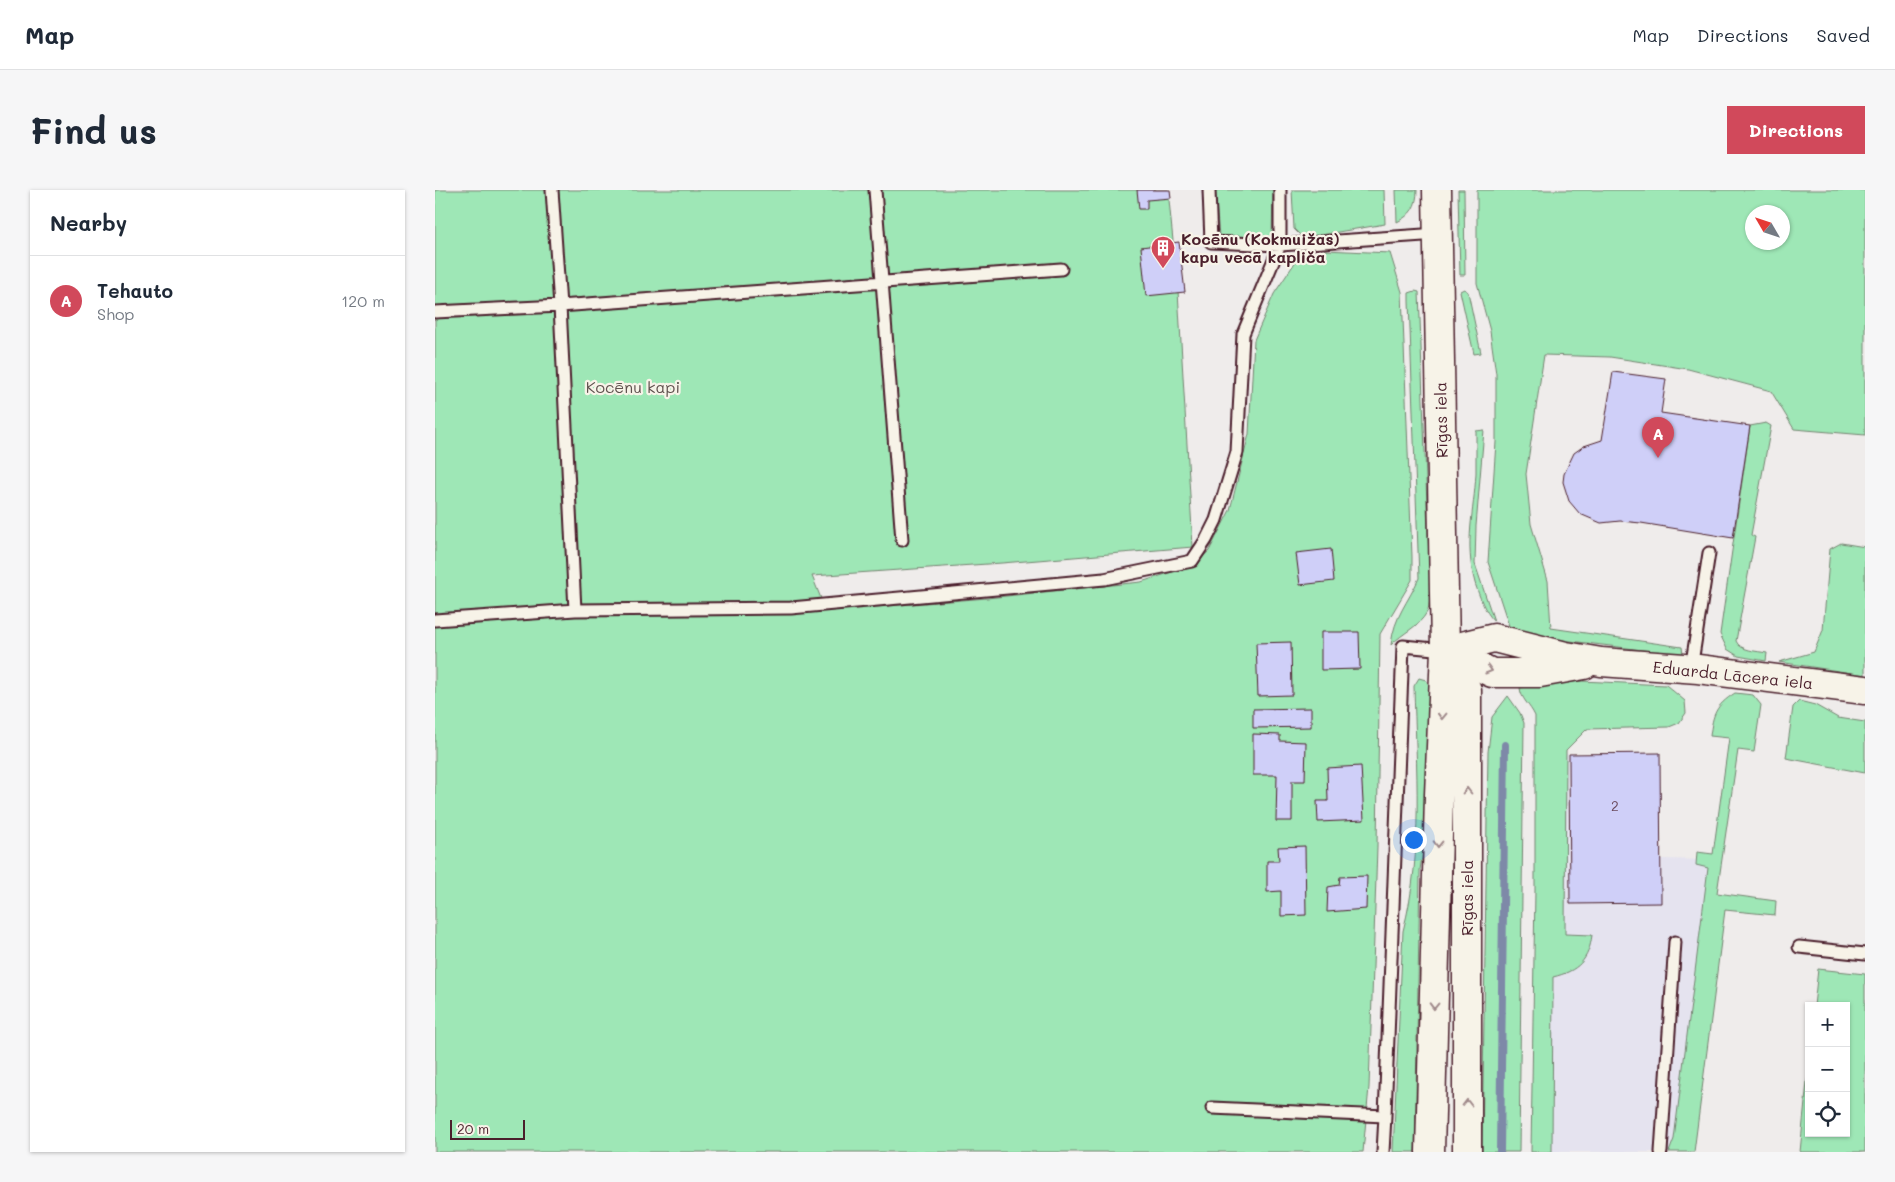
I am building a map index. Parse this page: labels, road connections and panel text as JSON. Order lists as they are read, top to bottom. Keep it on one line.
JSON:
{"streets":{"main road":["Rīgas iela","Eduarda Lācera iela"]},"crossings":[["Rīgas iela","Eduarda Lācera iela"]],"parks":["Kocēnu kapi"],"places":{"building":["Kocēnu (Kokmuižas) kapu vecā kapliča"]},"house_numbers":["2"],"scale_bar":"20 m","north":"top left","page":{"header":"Map","nav":["Map","Directions","Saved"],"buttons":"Directions","title":"Find us","heading":"Nearby","list":[{"mark":"A","name":"Tehauto","note":"Shop","value":"120 m"}],"pins":"A","map_buttons":["+","−"],"scale":"20 m"}}
